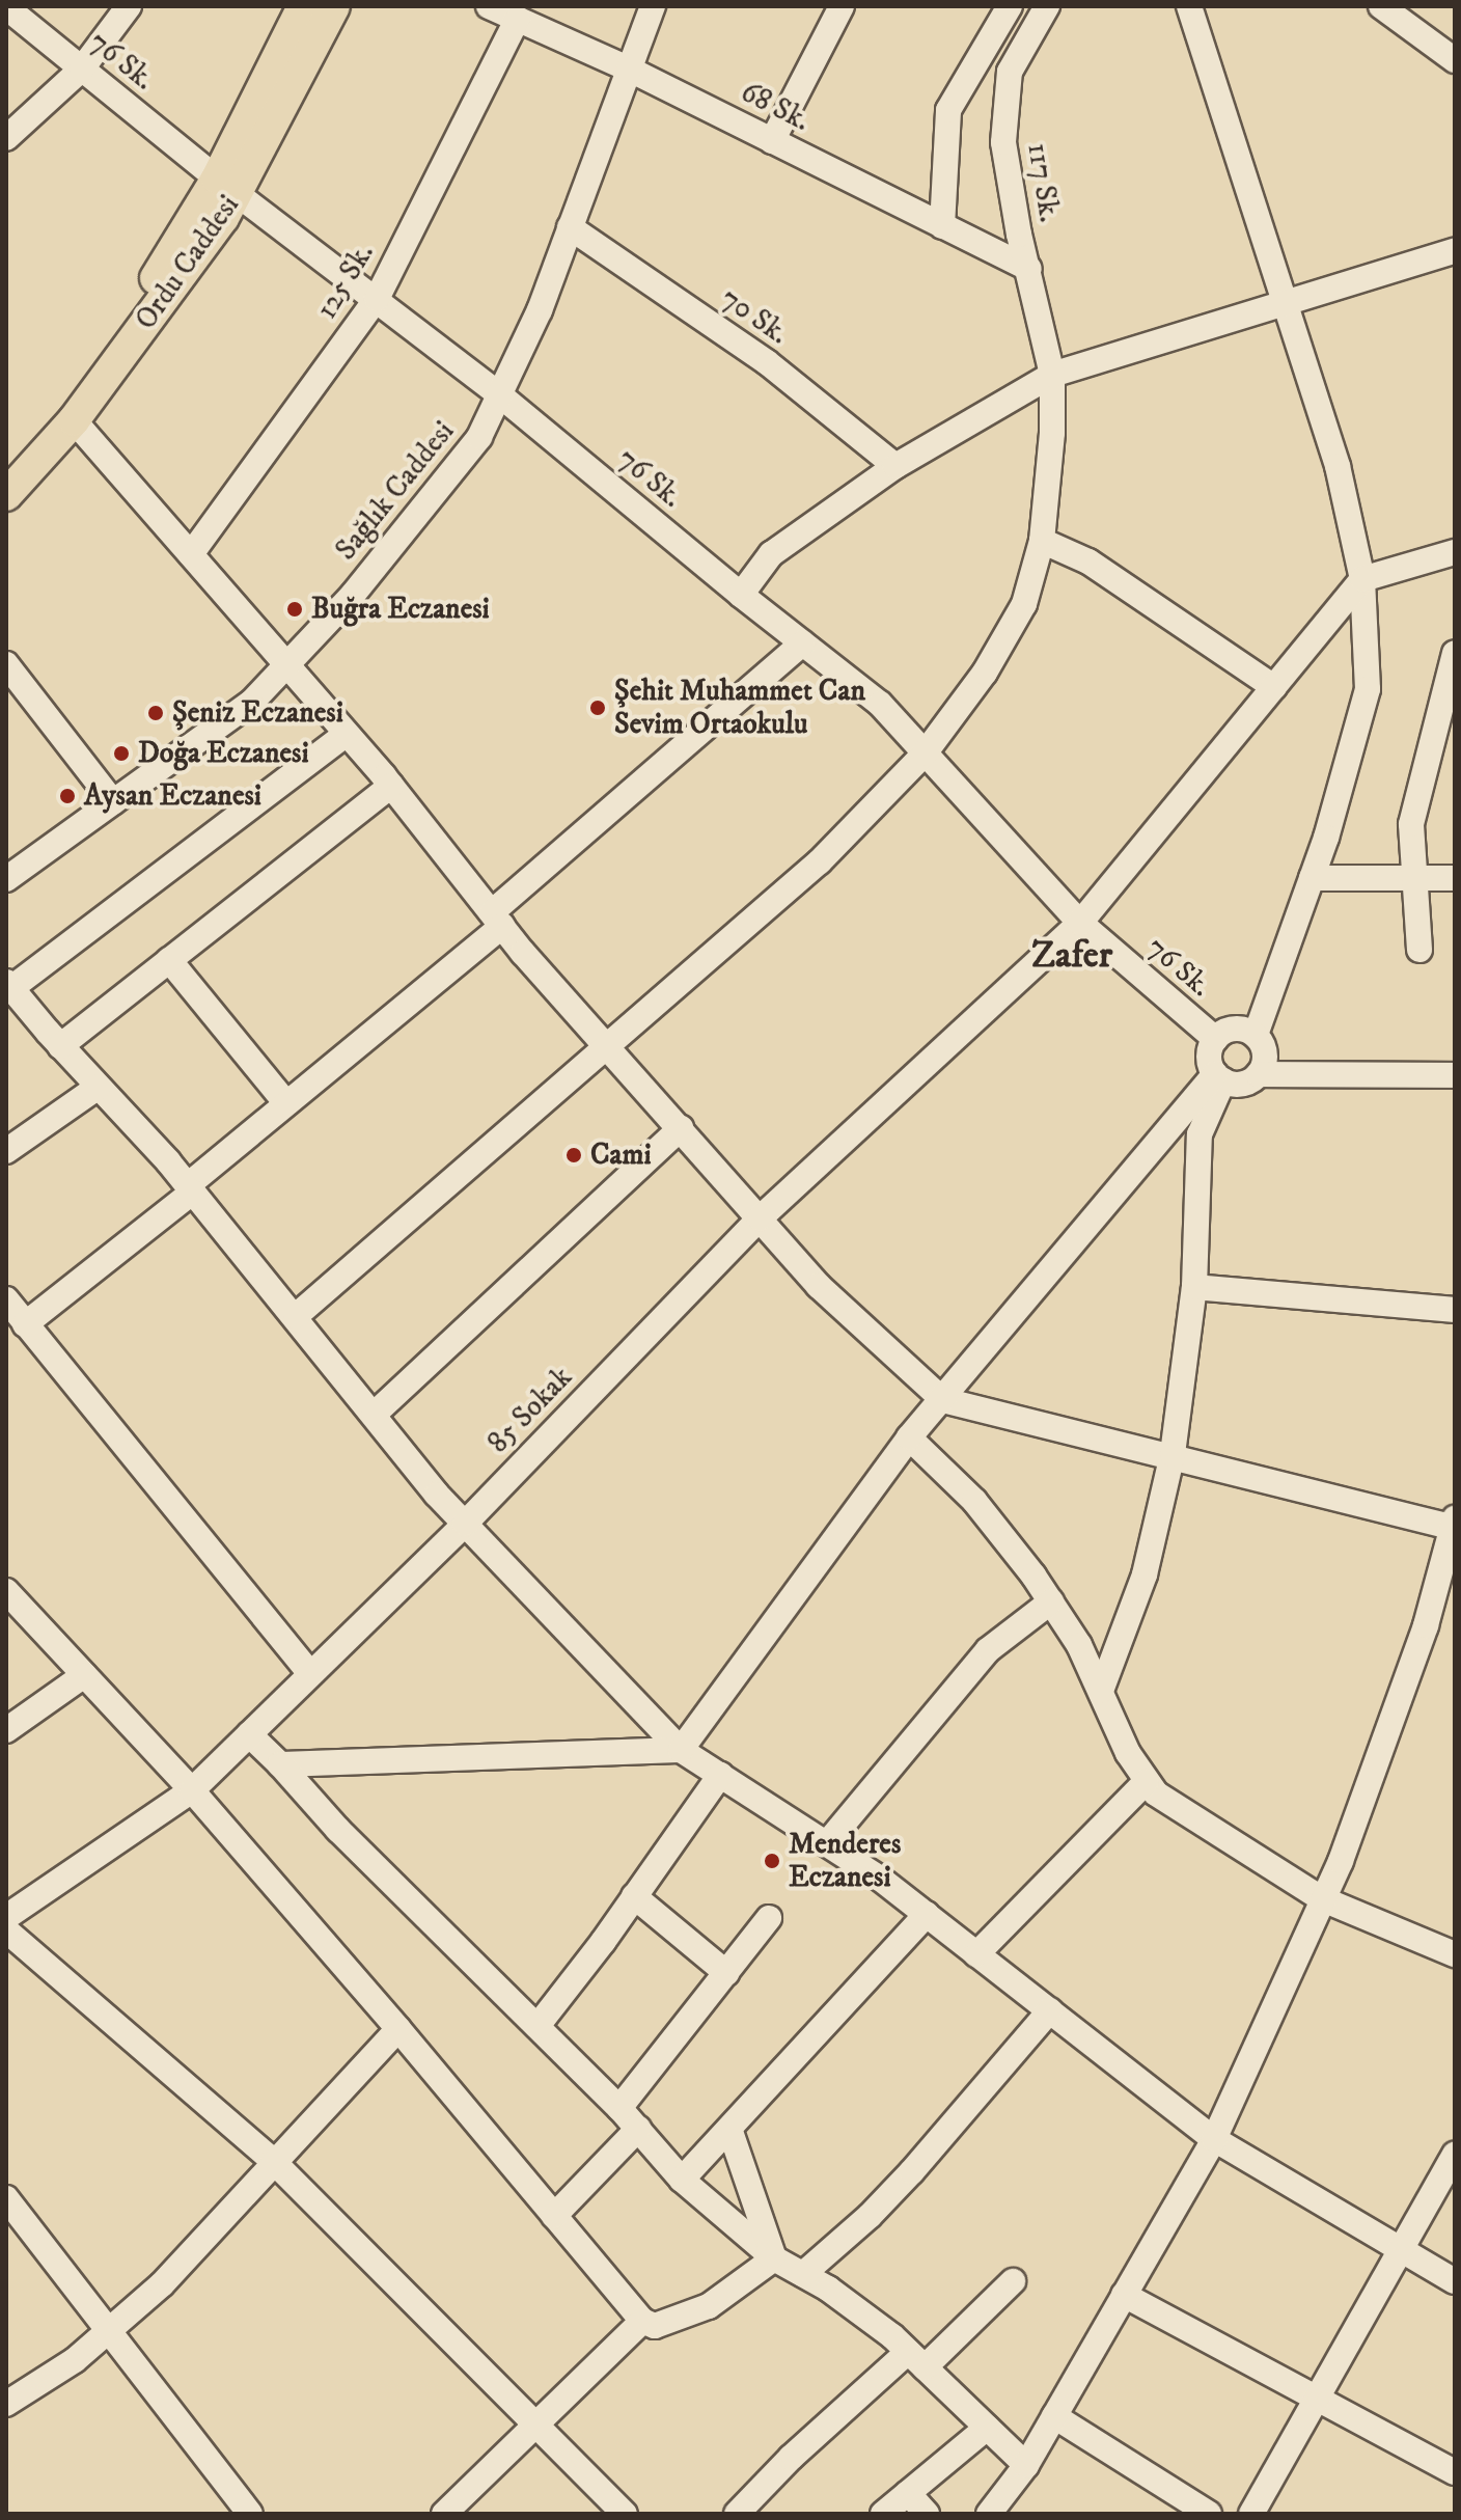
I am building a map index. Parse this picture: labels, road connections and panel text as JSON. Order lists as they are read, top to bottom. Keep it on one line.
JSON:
{"streets":{"main road":["Ordu Caddesi"],"street":["76 Sk.","68 Sk.","117 Sk.","125 Sk.","70 Sk.","Sağlık Caddesi","85 Sokak"]},"crossings":[["76 Sk.","117 Sk."],["76 Sk.","Ordu Caddesi"],["76 Sk.","125 Sk."],["76 Sk.","Sağlık Caddesi"],["76 Sk.","85 Sokak"],["68 Sk.","117 Sk."],["68 Sk.","125 Sk."],["68 Sk.","Sağlık Caddesi"],["70 Sk.","Sağlık Caddesi"]],"districts":["Zafer"],"places":["Buğra Eczanesi","Şehit Muhammet Can Sevim Ortaokulu","Şeniz Eczanesi","Doğa Eczanesi","Aysan Eczanesi","Cami","Menderes Eczanesi"]}
